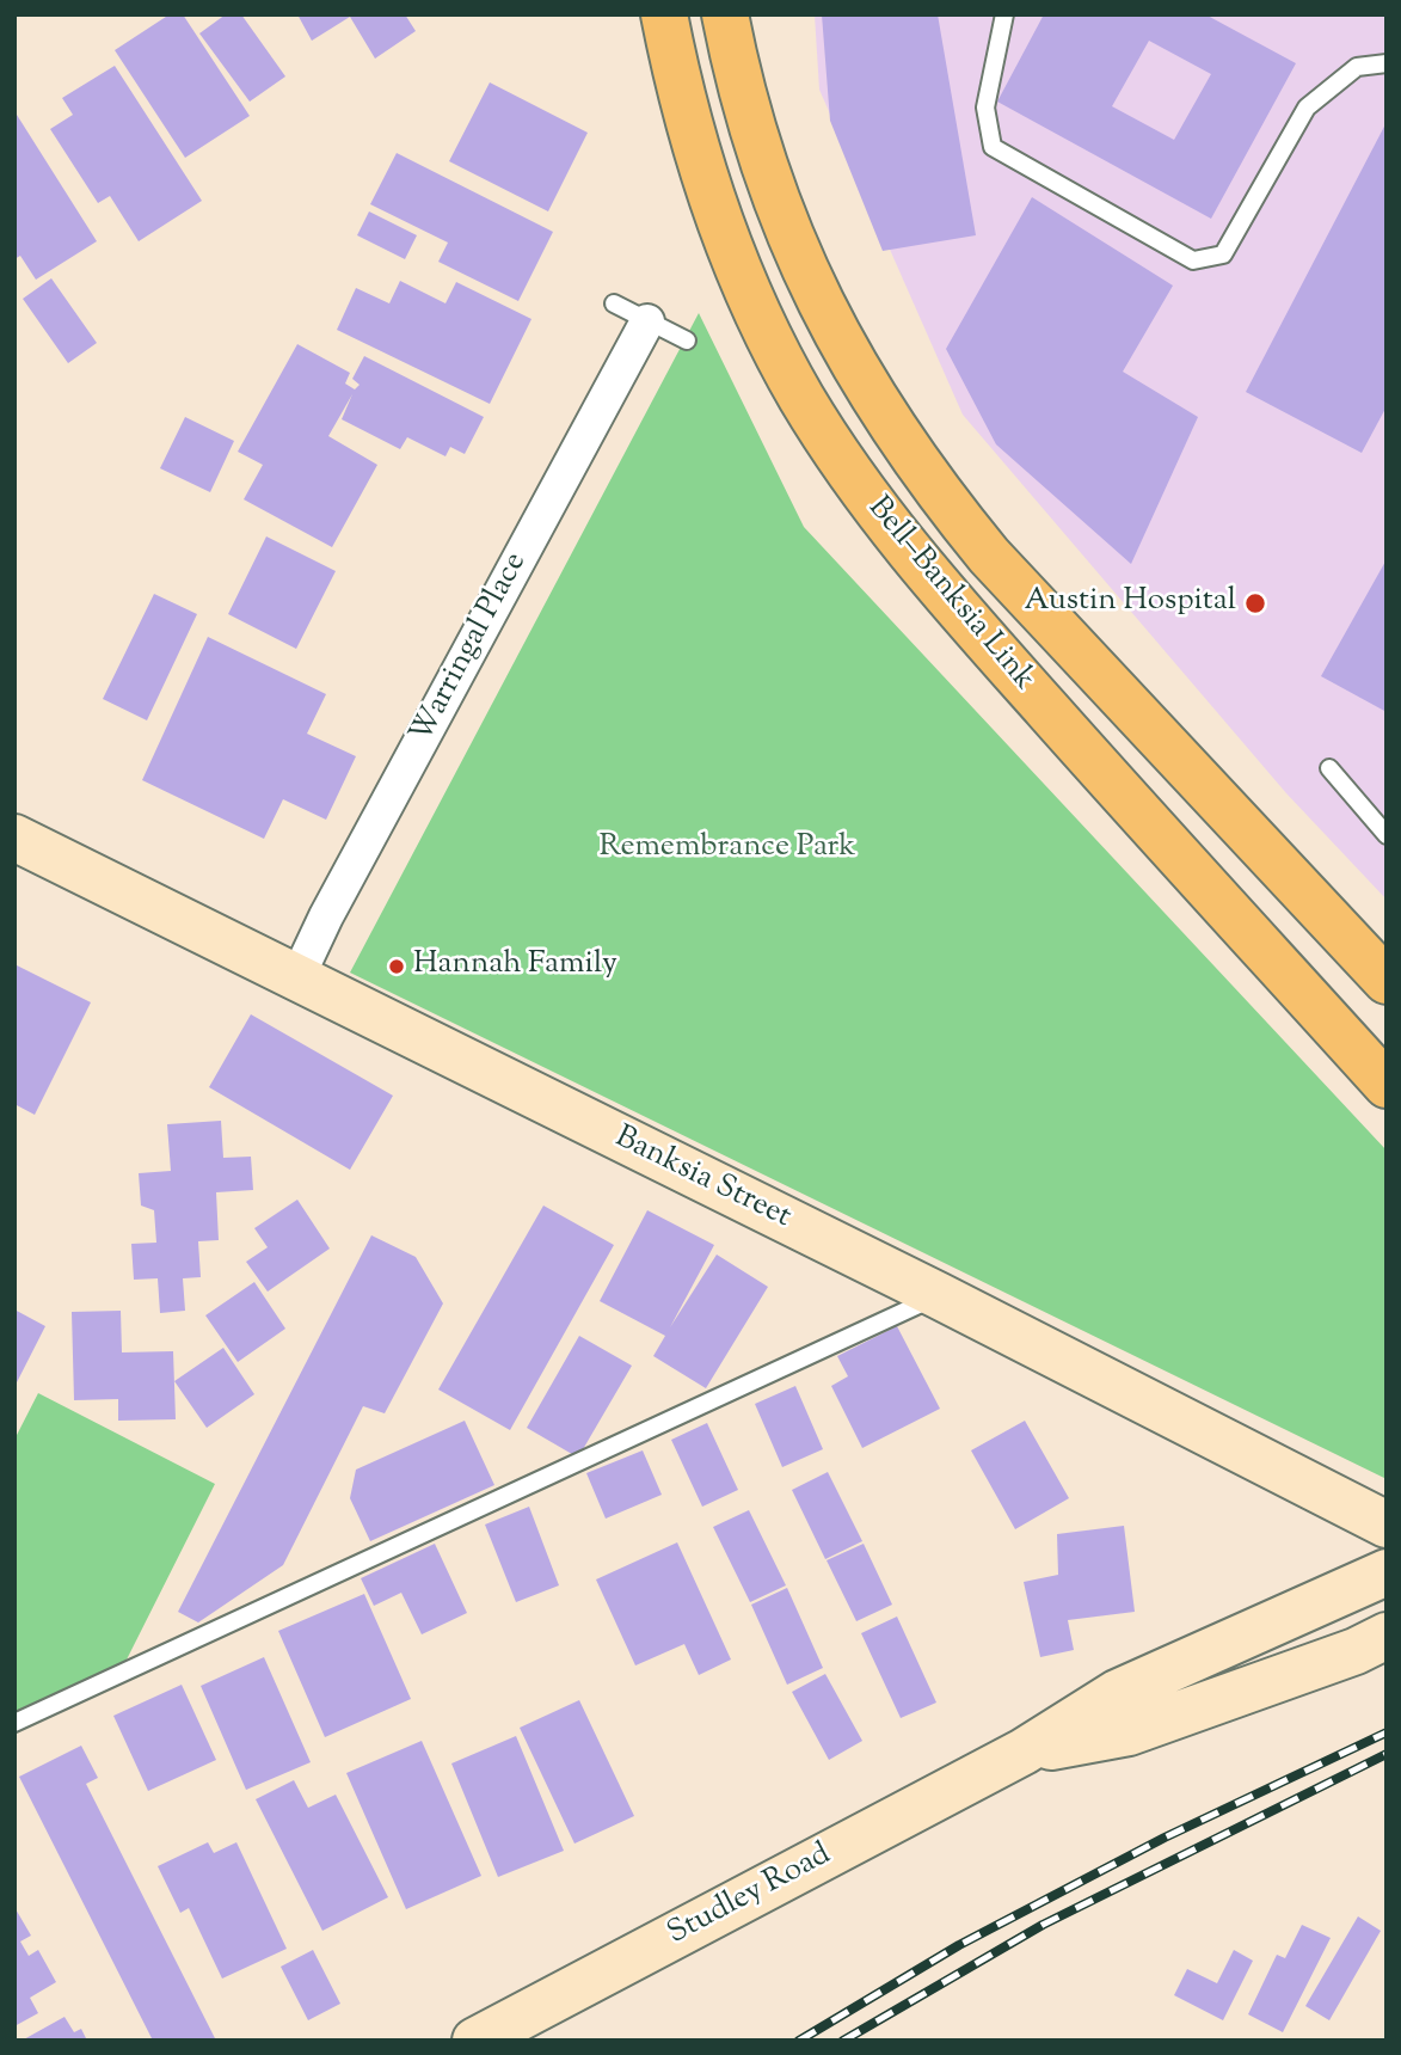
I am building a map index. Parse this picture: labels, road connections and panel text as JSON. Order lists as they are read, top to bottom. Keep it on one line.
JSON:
{"streets":{"highway":["Bell–Banksia Link"],"street":["Warringal Place","Banksia Street","Studley Road"]},"crossings":[["Warringal Place","Banksia Street"]],"parks":["Remembrance Park"],"places":["Austin Hospital","Hannah Family"]}
